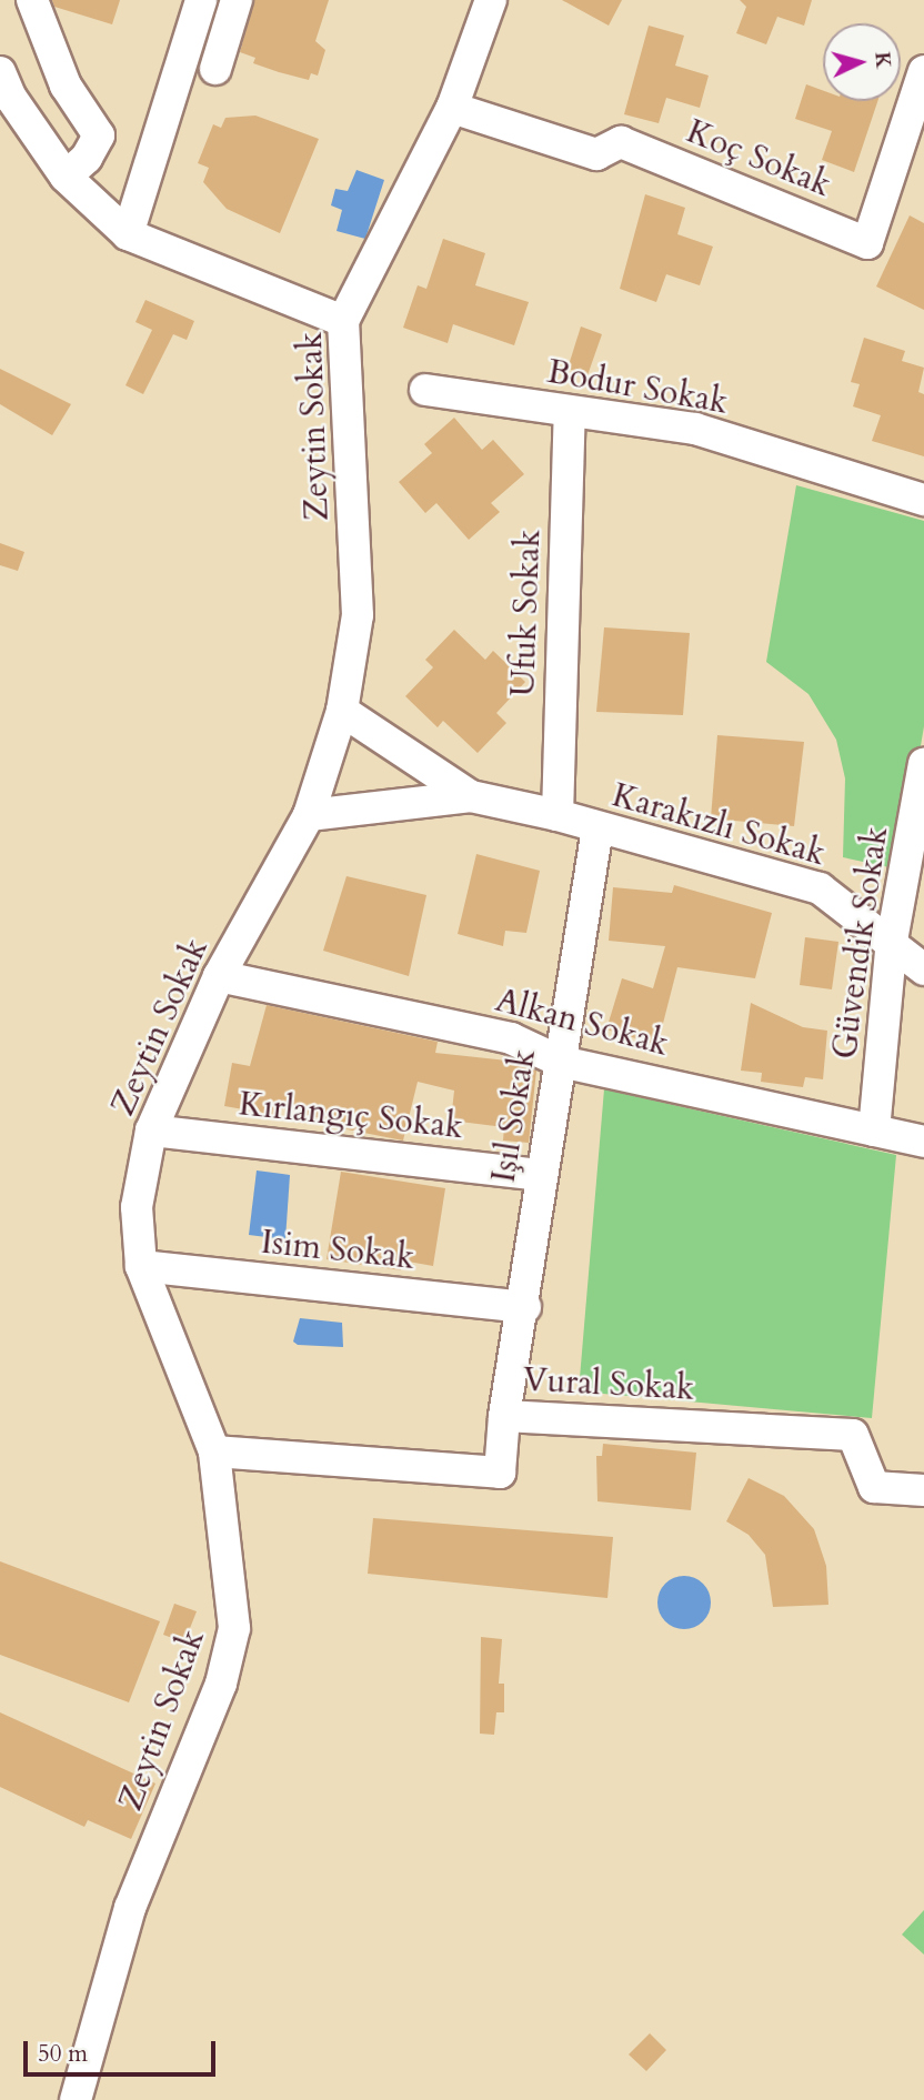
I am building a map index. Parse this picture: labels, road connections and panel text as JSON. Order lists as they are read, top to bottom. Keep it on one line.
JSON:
{"streets":{"street":["Koç Sokak","Bodur Sokak","Zeytin Sokak","Ufuk Sokak","Karakızlı Sokak","Güvendik Sokak","Alkan Sokak","Kırlangıç Sokak","Işıl Sokak","Isim Sokak","Vural Sokak"]},"crossings":[["Koç Sokak","Zeytin Sokak"],["Bodur Sokak","Ufuk Sokak"],["Zeytin Sokak","Karakızlı Sokak"],["Zeytin Sokak","Alkan Sokak"],["Zeytin Sokak","Kırlangıç Sokak"],["Zeytin Sokak","Isim Sokak"],["Zeytin Sokak","Vural Sokak"],["Ufuk Sokak","Karakızlı Sokak"],["Karakızlı Sokak","Güvendik Sokak"],["Karakızlı Sokak","Işıl Sokak"],["Güvendik Sokak","Alkan Sokak"],["Alkan Sokak","Işıl Sokak"],["Kırlangıç Sokak","Işıl Sokak"],["Işıl Sokak","Isim Sokak"],["Işıl Sokak","Vural Sokak"]],"scale_bar":"50 m","north":"right"}
